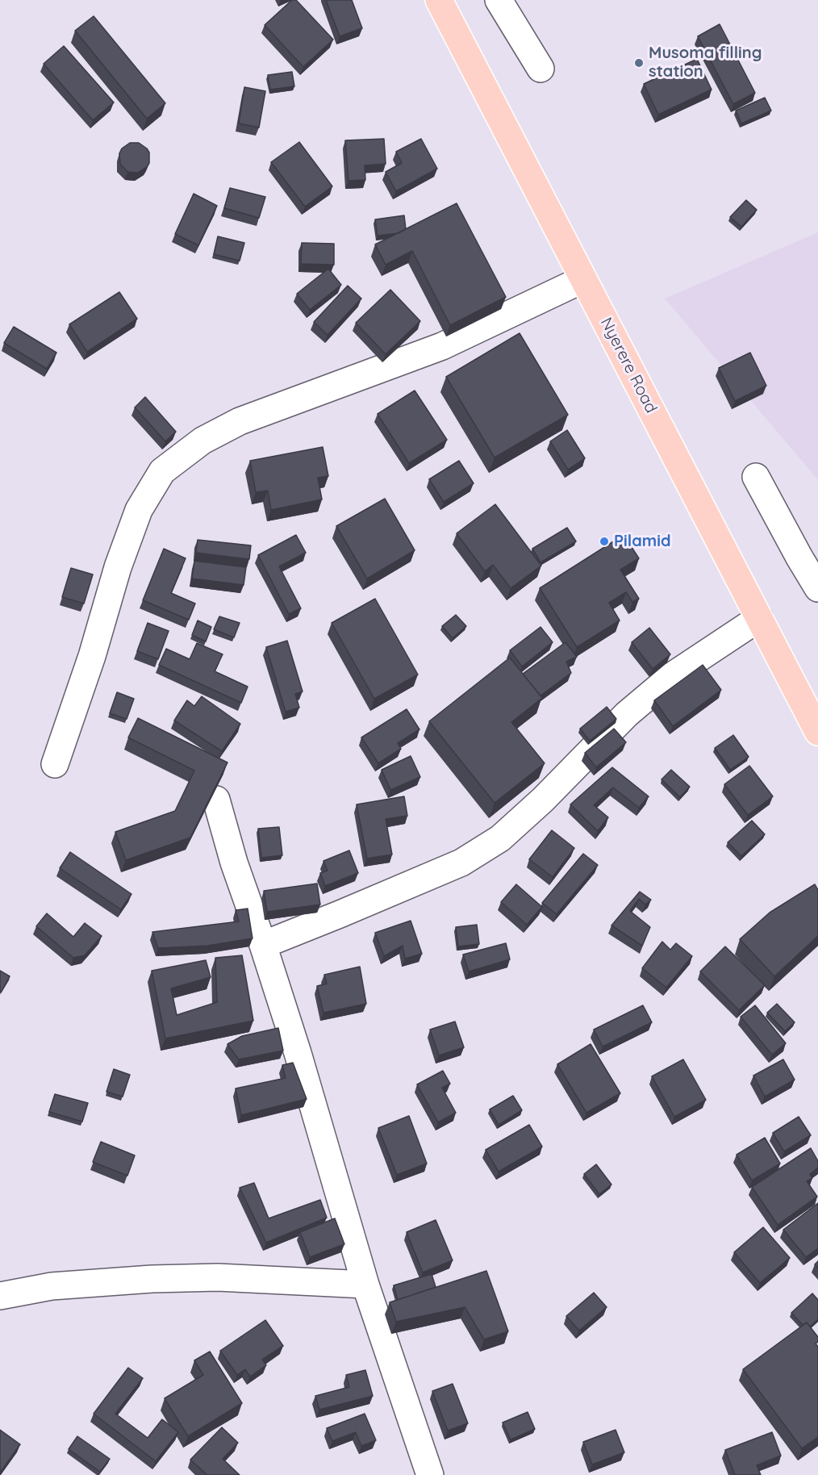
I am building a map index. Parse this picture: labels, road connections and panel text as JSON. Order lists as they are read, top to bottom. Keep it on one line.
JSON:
{"streets":{"main road":["Nyerere Road"]},"places":["Musoma filling station","Pilamid"]}
